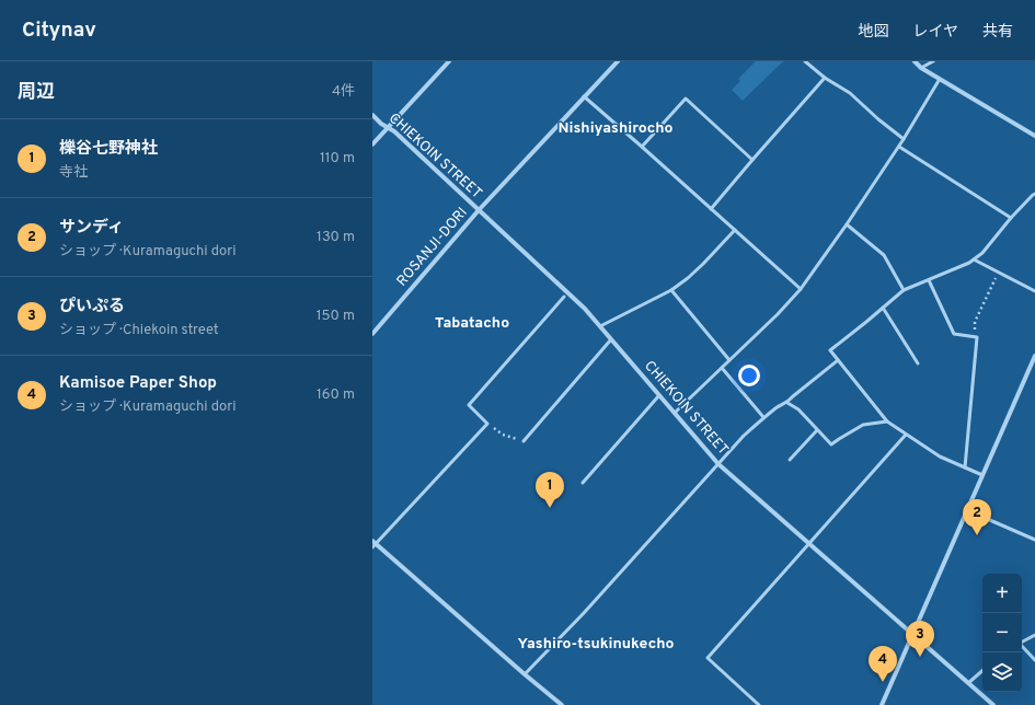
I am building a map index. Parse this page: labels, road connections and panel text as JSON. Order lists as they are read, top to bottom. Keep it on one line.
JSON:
{"streets":{"street":["CHIEKOIN STREET","ROSANJI-DORI"]},"crossings":[["CHIEKOIN STREET","ROSANJI-DORI"]],"districts":["Nishiyashirocho","Tabatacho","Yashiro-tsukinukecho"],"page":{"header":"Citynav","nav":["地図","レイヤ","共有"],"heading":["周辺","4件"],"list":[{"mark":"1","name":"櫟谷七野神社","note":"寺社","value":"110 m"},{"mark":"2","name":"サンディ","note":"ショップ · Kuramaguchi dori","value":"130 m"},{"mark":"3","name":"ぴいぷる","note":"ショップ · Chiekoin street","value":"150 m"},{"mark":"4","name":"Kamisoe Paper Shop","note":"ショップ · Kuramaguchi dori","value":"160 m"}],"pins":["1","2","3","4"],"map_buttons":["+","−"]}}
